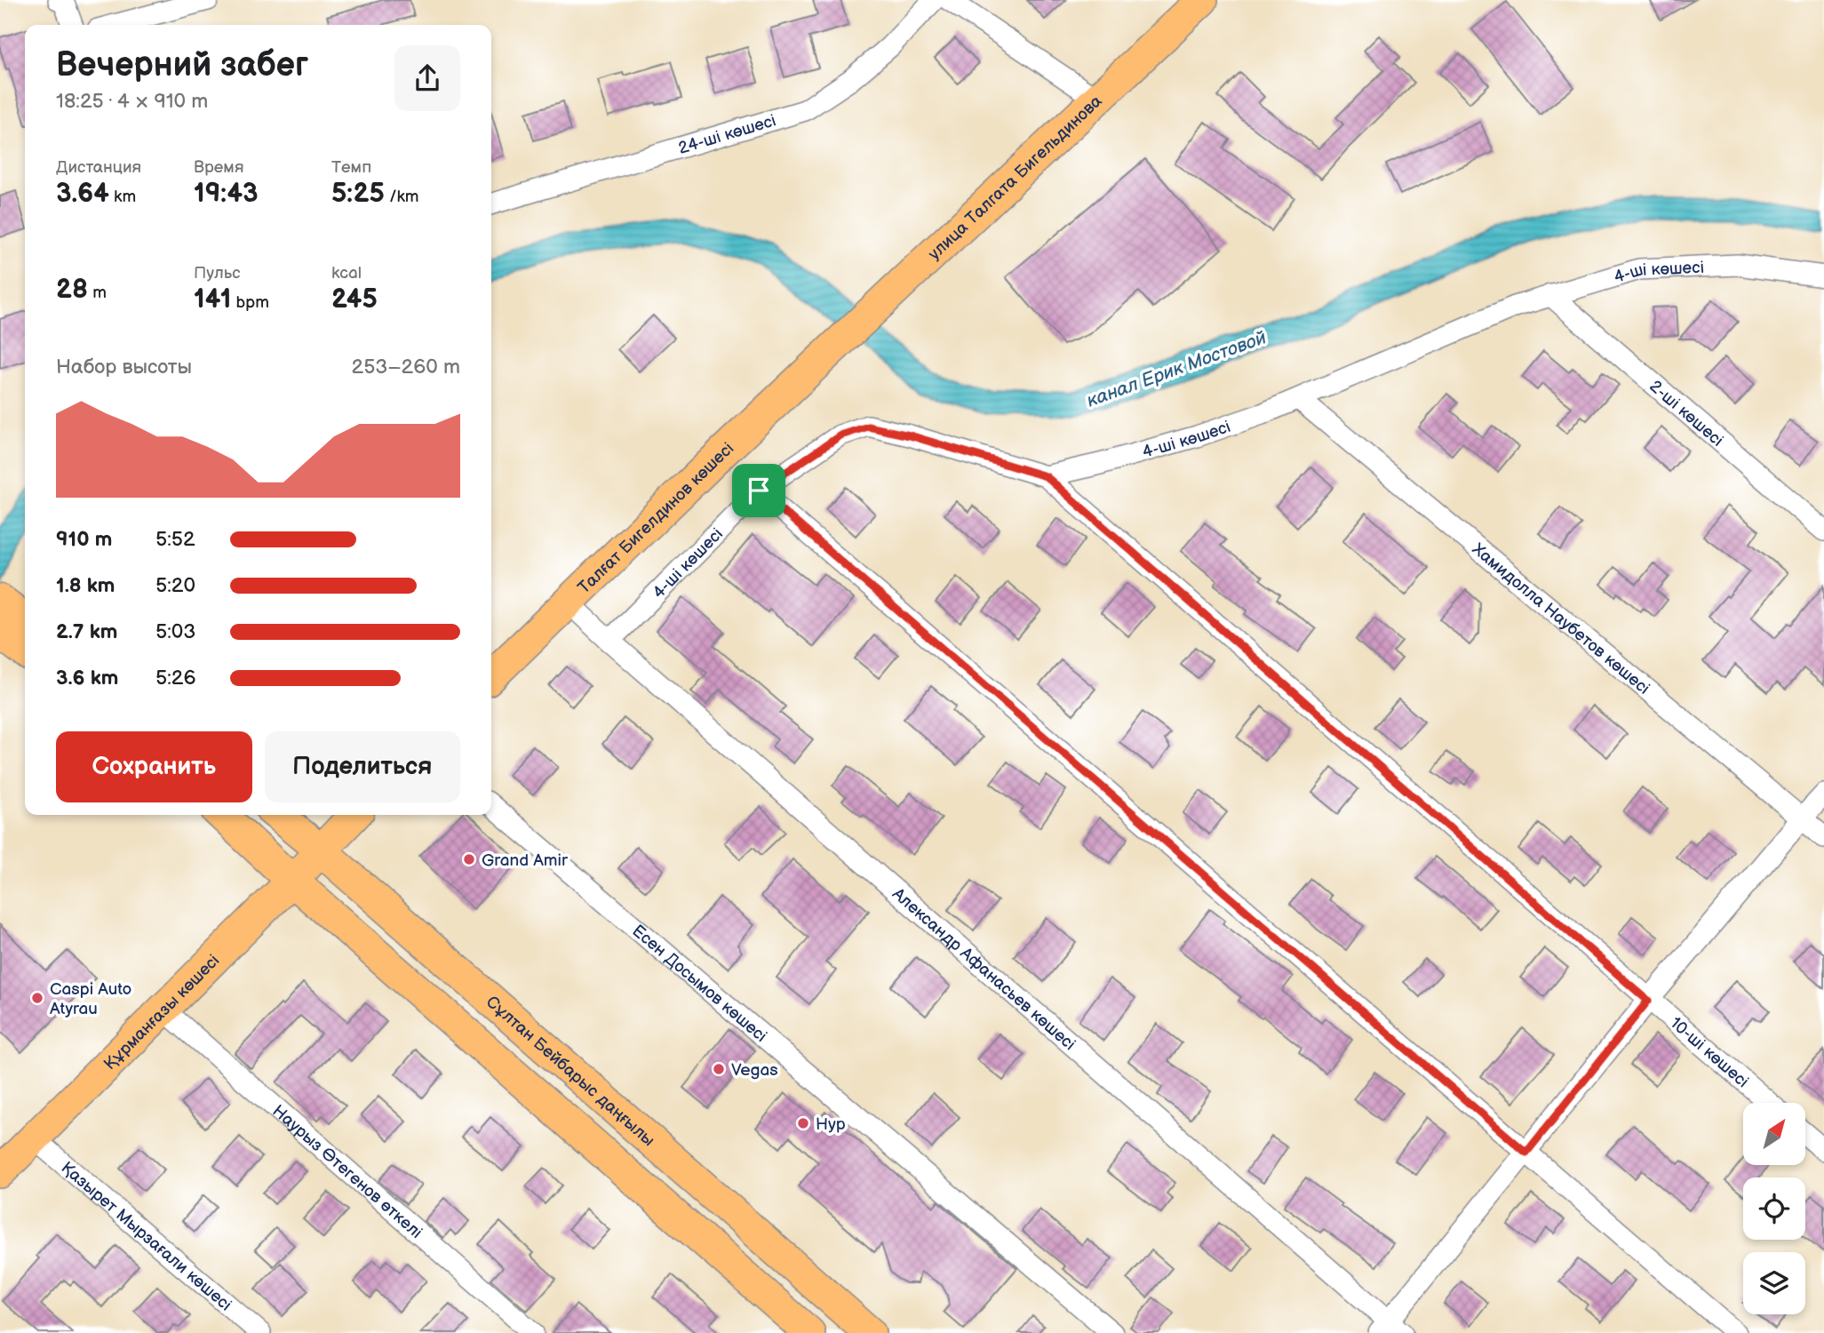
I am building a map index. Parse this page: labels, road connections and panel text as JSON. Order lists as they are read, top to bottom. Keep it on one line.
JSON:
{"streets":{"main road":["улица Талгата Бигельдинова","Талғат Бигелдинов көшесі","Құрманғазы көшесі","Сұлтан Бейбарыс даңғылы"],"street":["24-ші көшесі","4-ші көшесі","2-ші көшесі","Хамидолла Наубетов көшесі","Александр Афанасьев көшесі","Есен Досымов көшесі","10-ші көшесі","Наурыз Өтегенов өткелі","Қазырет Мырзағали көшесі"]},"crossings":[["улица Талгата Бигельдинова","Талғат Бигелдинов көшесі"],["4-ші көшесі","2-ші көшесі"],["4-ші көшесі","Хамидолла Наубетов көшесі"],["4-ші көшесі","Александр Афанасьев көшесі"],["4-ші көшесі","10-ші көшесі"],["Талғат Бигелдинов көшесі","Александр Афанасьев көшесі"],["Құрманғазы көшесі","Сұлтан Бейбарыс даңғылы"],["Құрманғазы көшесі","Наурыз Өтегенов өткелі"],["Құрманғазы көшесі","Қазырет Мырзағали көшесі"]],"water":["канал Ерик Мостовой"],"places":["Grand Amir","Caspi Auto Atyrau","Vegas","Нур"],"north":"top right","page":{"heading":["Вечерний забег","18:25 · 4 × 910 m"],"stats":[["Дистанция","3.64 km"],["Время","19:43"],["Темп","5:25 /km"],["28 m"],["Пульс","141 bpm"],["kcal","245"]],"chart":["Набор высоты","253–260 m"],"list":[{"name":"910 m","note":"5:52"},{"name":"1.8 km","note":"5:20"},{"name":"2.7 km","note":"5:03"},{"name":"3.6 km","note":"5:26"}],"buttons":["Сохранить","Поделиться"]}}
